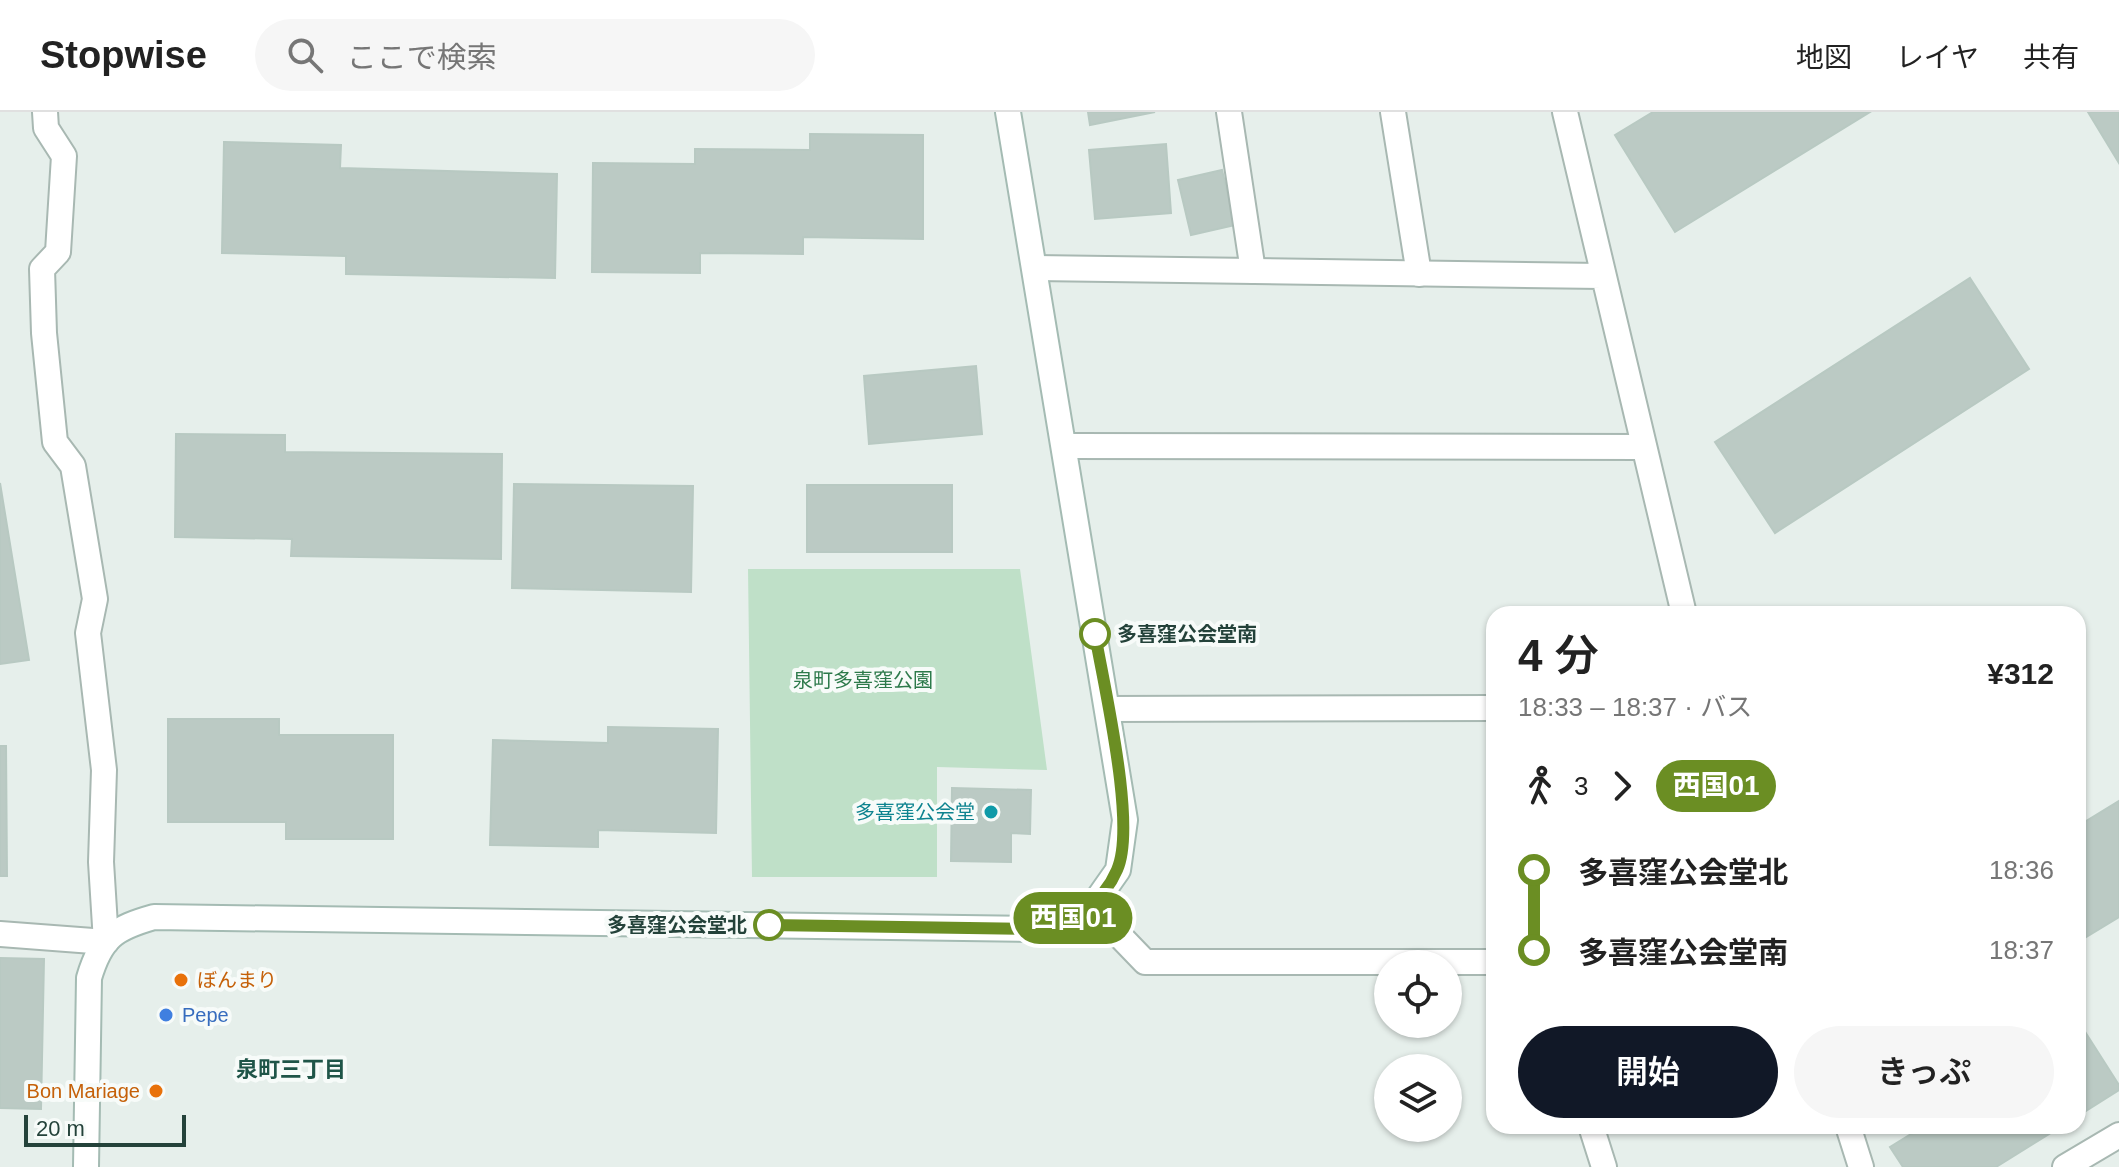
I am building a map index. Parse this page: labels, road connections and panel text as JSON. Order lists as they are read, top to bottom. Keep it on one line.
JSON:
{"districts":["泉町三丁目"],"parks":["泉町多喜窪公園"],"places":["多喜窪公会堂南","多喜窪公会堂","多喜窪公会堂北","ぼんまり","Pepe","Bon Mariage"],"lines":["bus line 西国01"],"scale_bar":"20 m","page":{"header":"Stopwise","search":"ここで検索","nav":["地図","レイヤ","共有"],"on_map":"西国01","heading":["4 分","18:33 – 18:37 · バス","¥312"],"legs":["3","西国01"],"list":[{"name":"多喜窪公会堂北","value":"18:36"},{"name":"多喜窪公会堂南","value":"18:37"}],"buttons":["開始","きっぷ"],"scale":"20 m"}}
